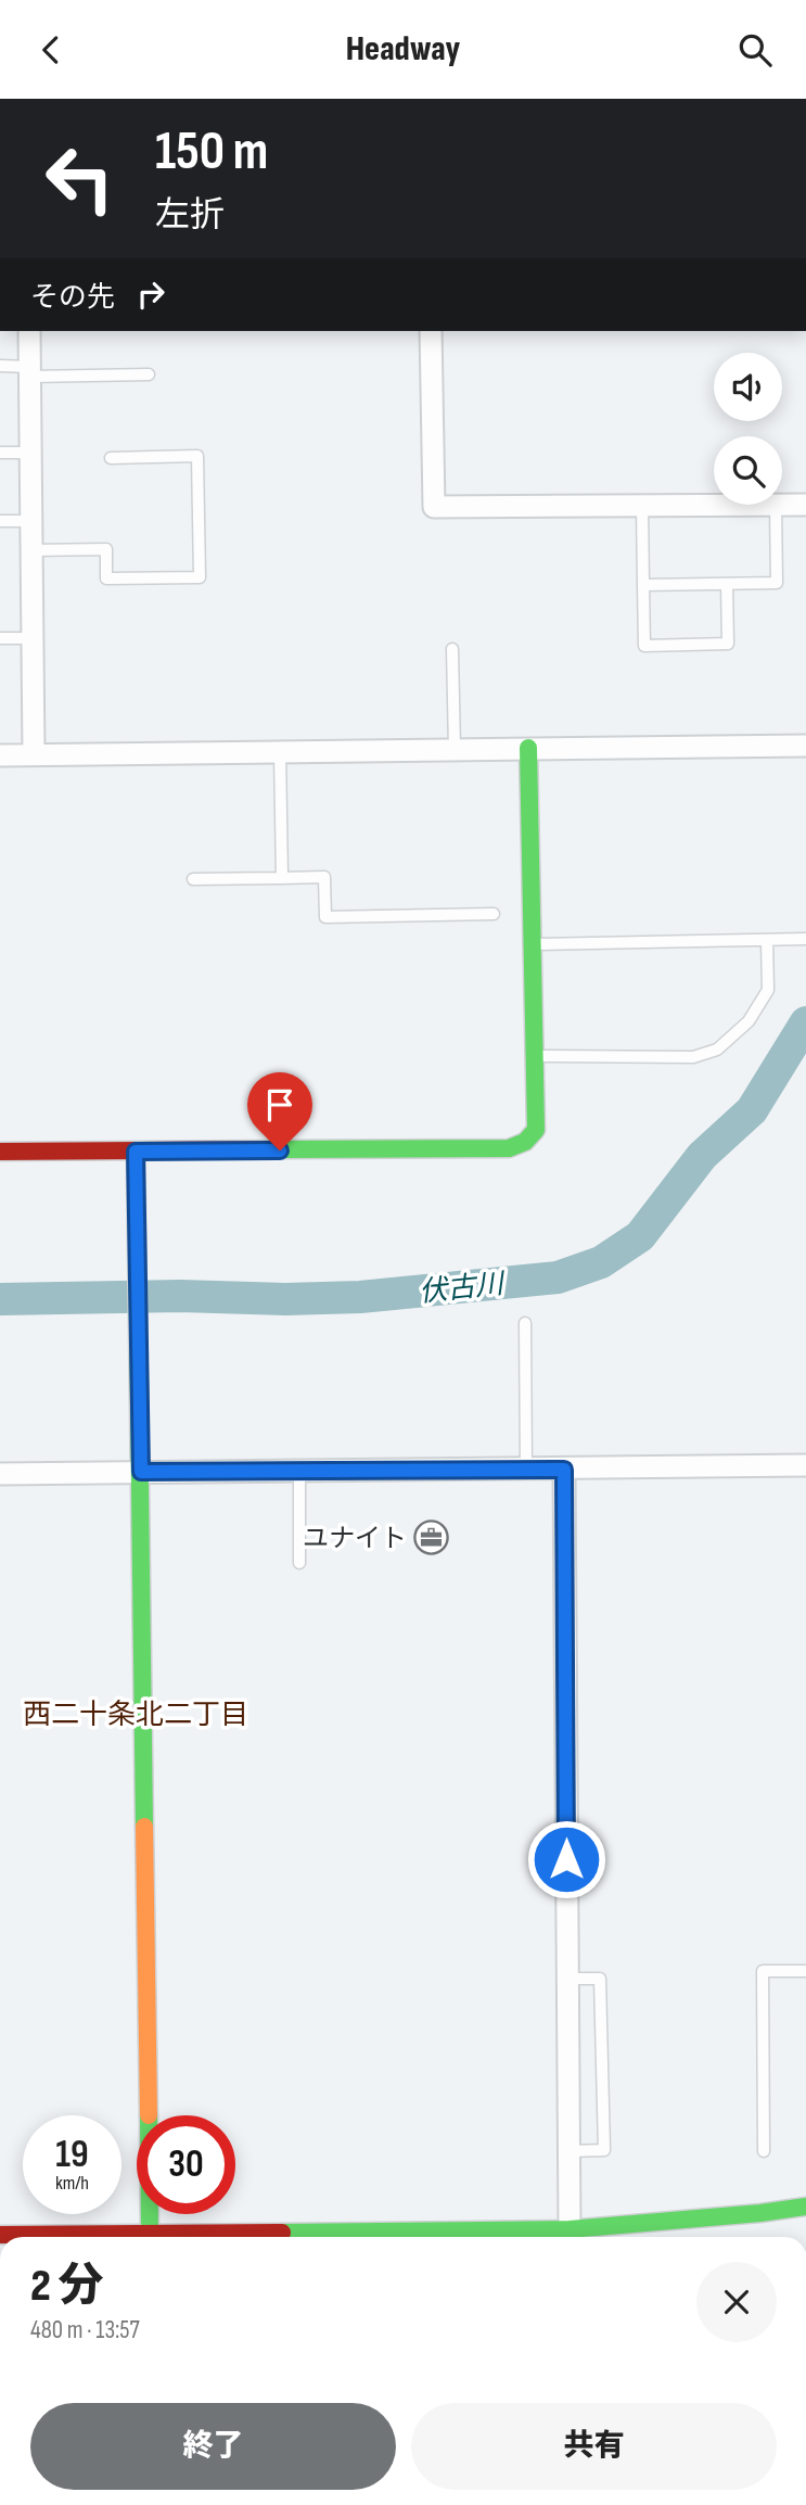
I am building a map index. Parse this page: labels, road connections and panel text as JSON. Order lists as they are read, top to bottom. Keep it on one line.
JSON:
{"districts":["西二十条北二丁目"],"water":["伏古川"],"places":{"office":["ユナイト"]},"page":{"header":"Headway","turn":["150 m","左折"],"then":"その先","speed":"19 km/h","limit":"30","heading":["2 分","480 m · 13:57"],"buttons":["終了","共有"]}}
